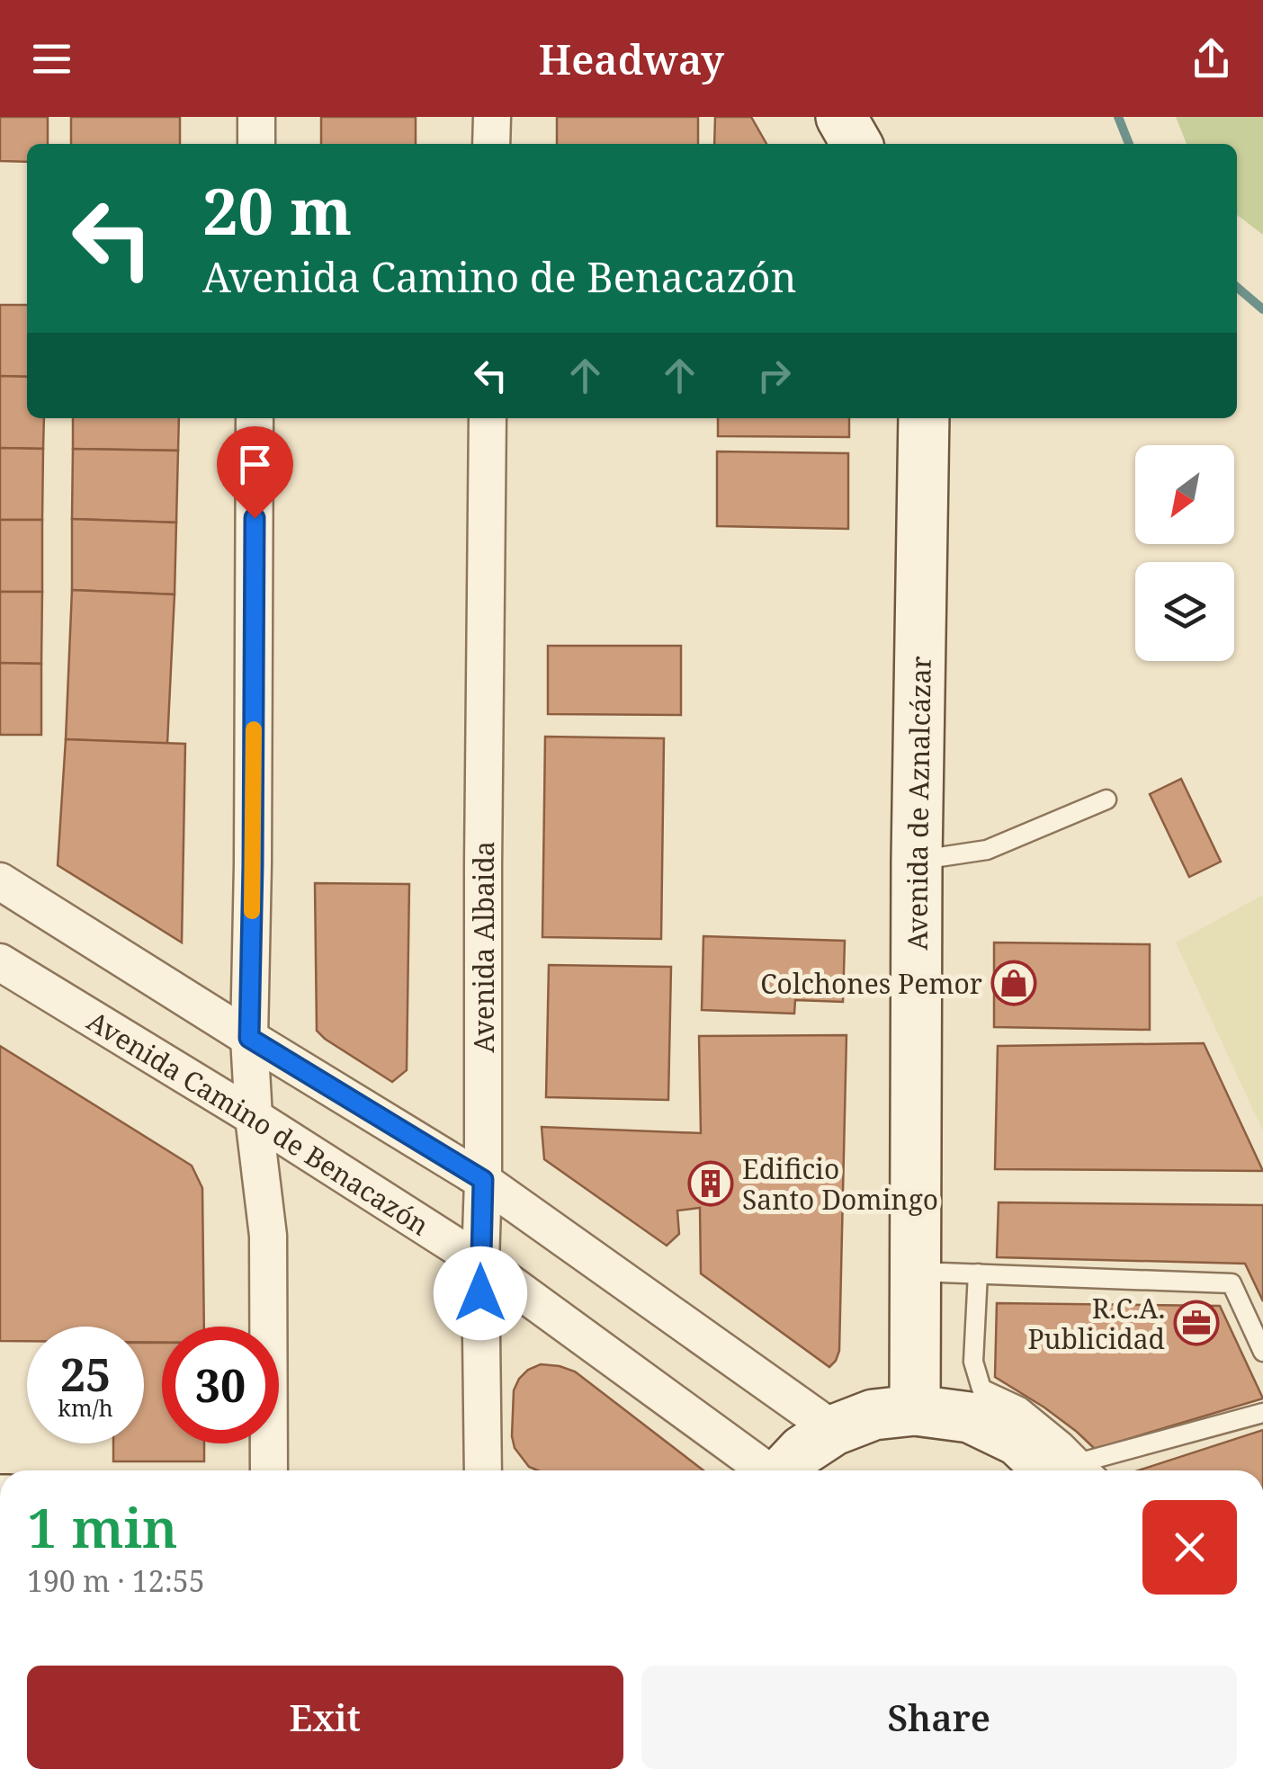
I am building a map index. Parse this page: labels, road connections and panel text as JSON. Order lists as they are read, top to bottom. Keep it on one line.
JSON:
{"streets":{"street":["Avenida de Aznalcázar","Avenida Albaida","Avenida Camino de Benacazón"]},"crossings":[["Avenida Albaida","Avenida Camino de Benacazón"]],"places":{"shop":["Colchones Pemor"],"building":["Edificio Santo Domingo"],"office":["R.C.A. Publicidad"]},"north":"bottom left","page":{"header":"Headway","turn":["20 m","Avenida Camino de Benacazón"],"speed":"25 km/h","limit":"30","heading":["1 min","190 m · 12:55"],"buttons":["Exit","Share"]}}
